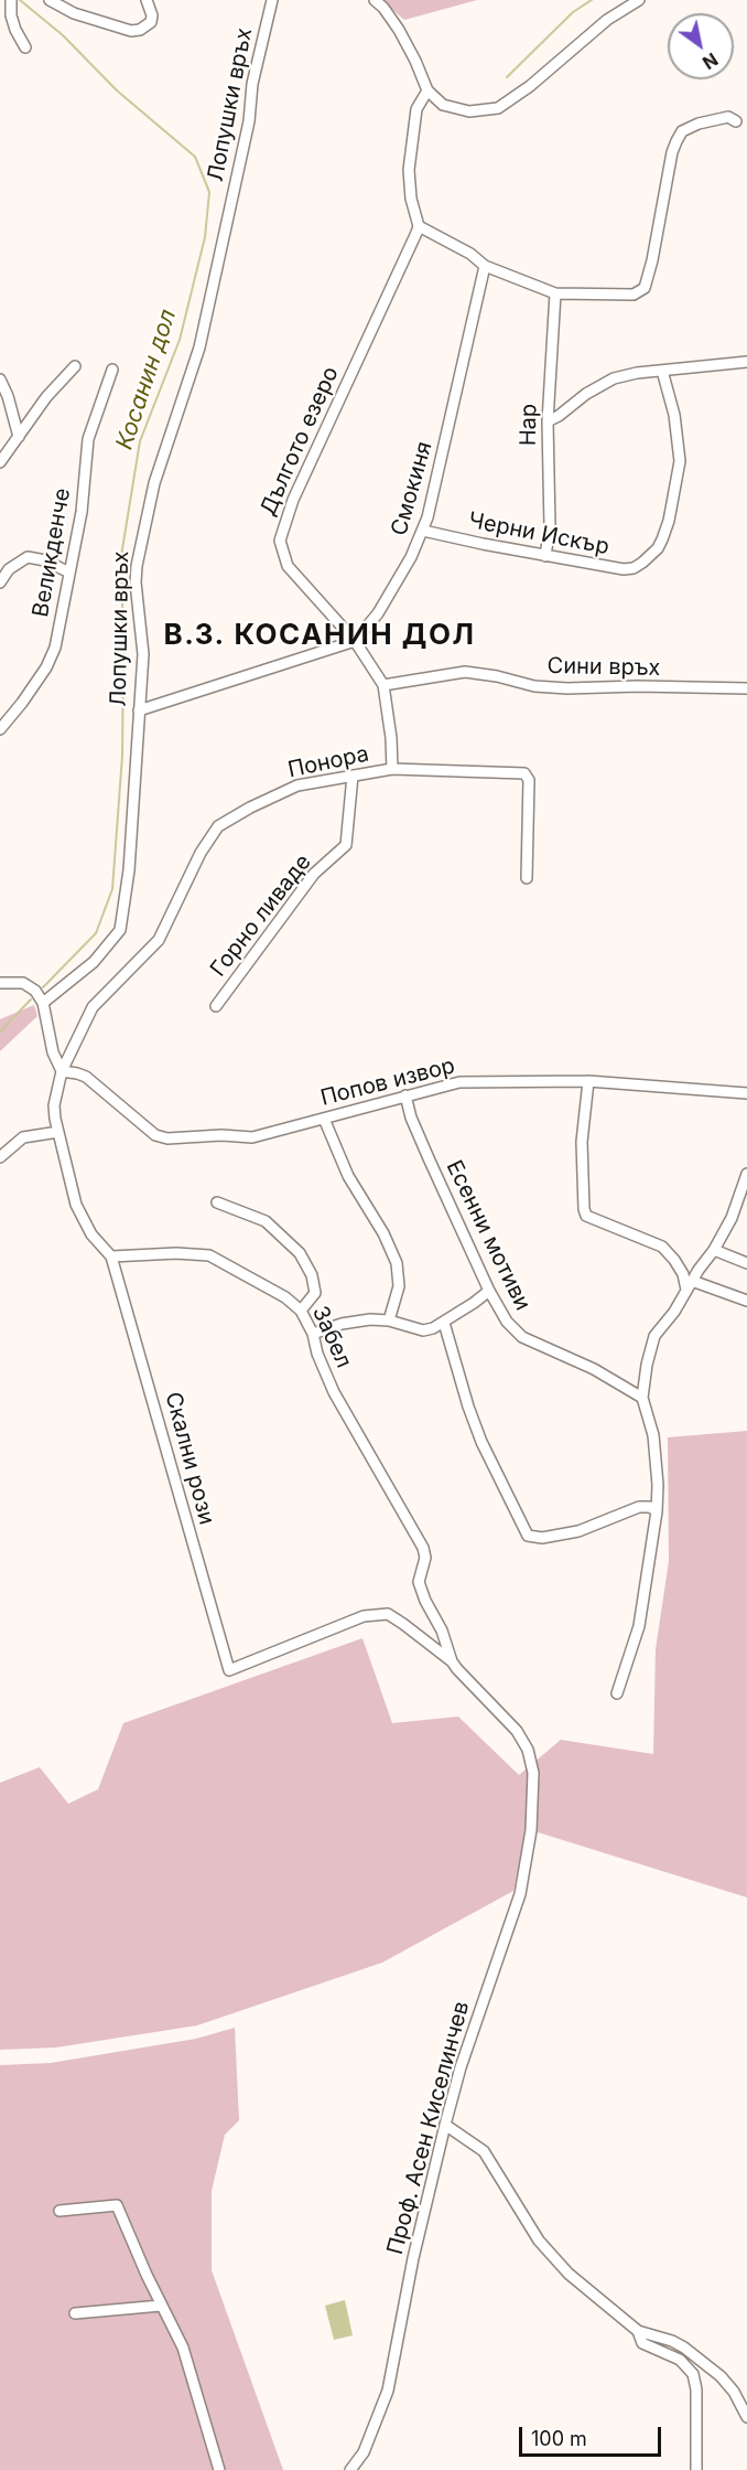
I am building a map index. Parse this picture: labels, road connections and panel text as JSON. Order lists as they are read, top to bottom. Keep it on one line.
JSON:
{"streets":{"street":["Лопушки връх","Нар","Дългото езеро","Смокиня","Черни Искър","Великденче","Сини връх","Понора","Горно ливаде","Попов извор","Есенни мотиви","Забел","Скални рози","Проф. Асен Киселинчев"]},"crossings":[["Нар","Черни Искър"],["Дългото езеро","Смокиня"],["Дългото езеро","Сини връх"],["Дългото езеро","Понора"],["Смокиня","Черни Искър"],["Понора","Горно ливаде"],["Понора","Попов извор"],["Попов извор","Есенни мотиви"],["Забел","Скални рози"],["Забел","Проф. Асен Киселинчев"]],"districts":["В.З. КОСАНИН ДОЛ"],"water":["Косанин дол"],"scale_bar":"100 m","north":"bottom right"}
